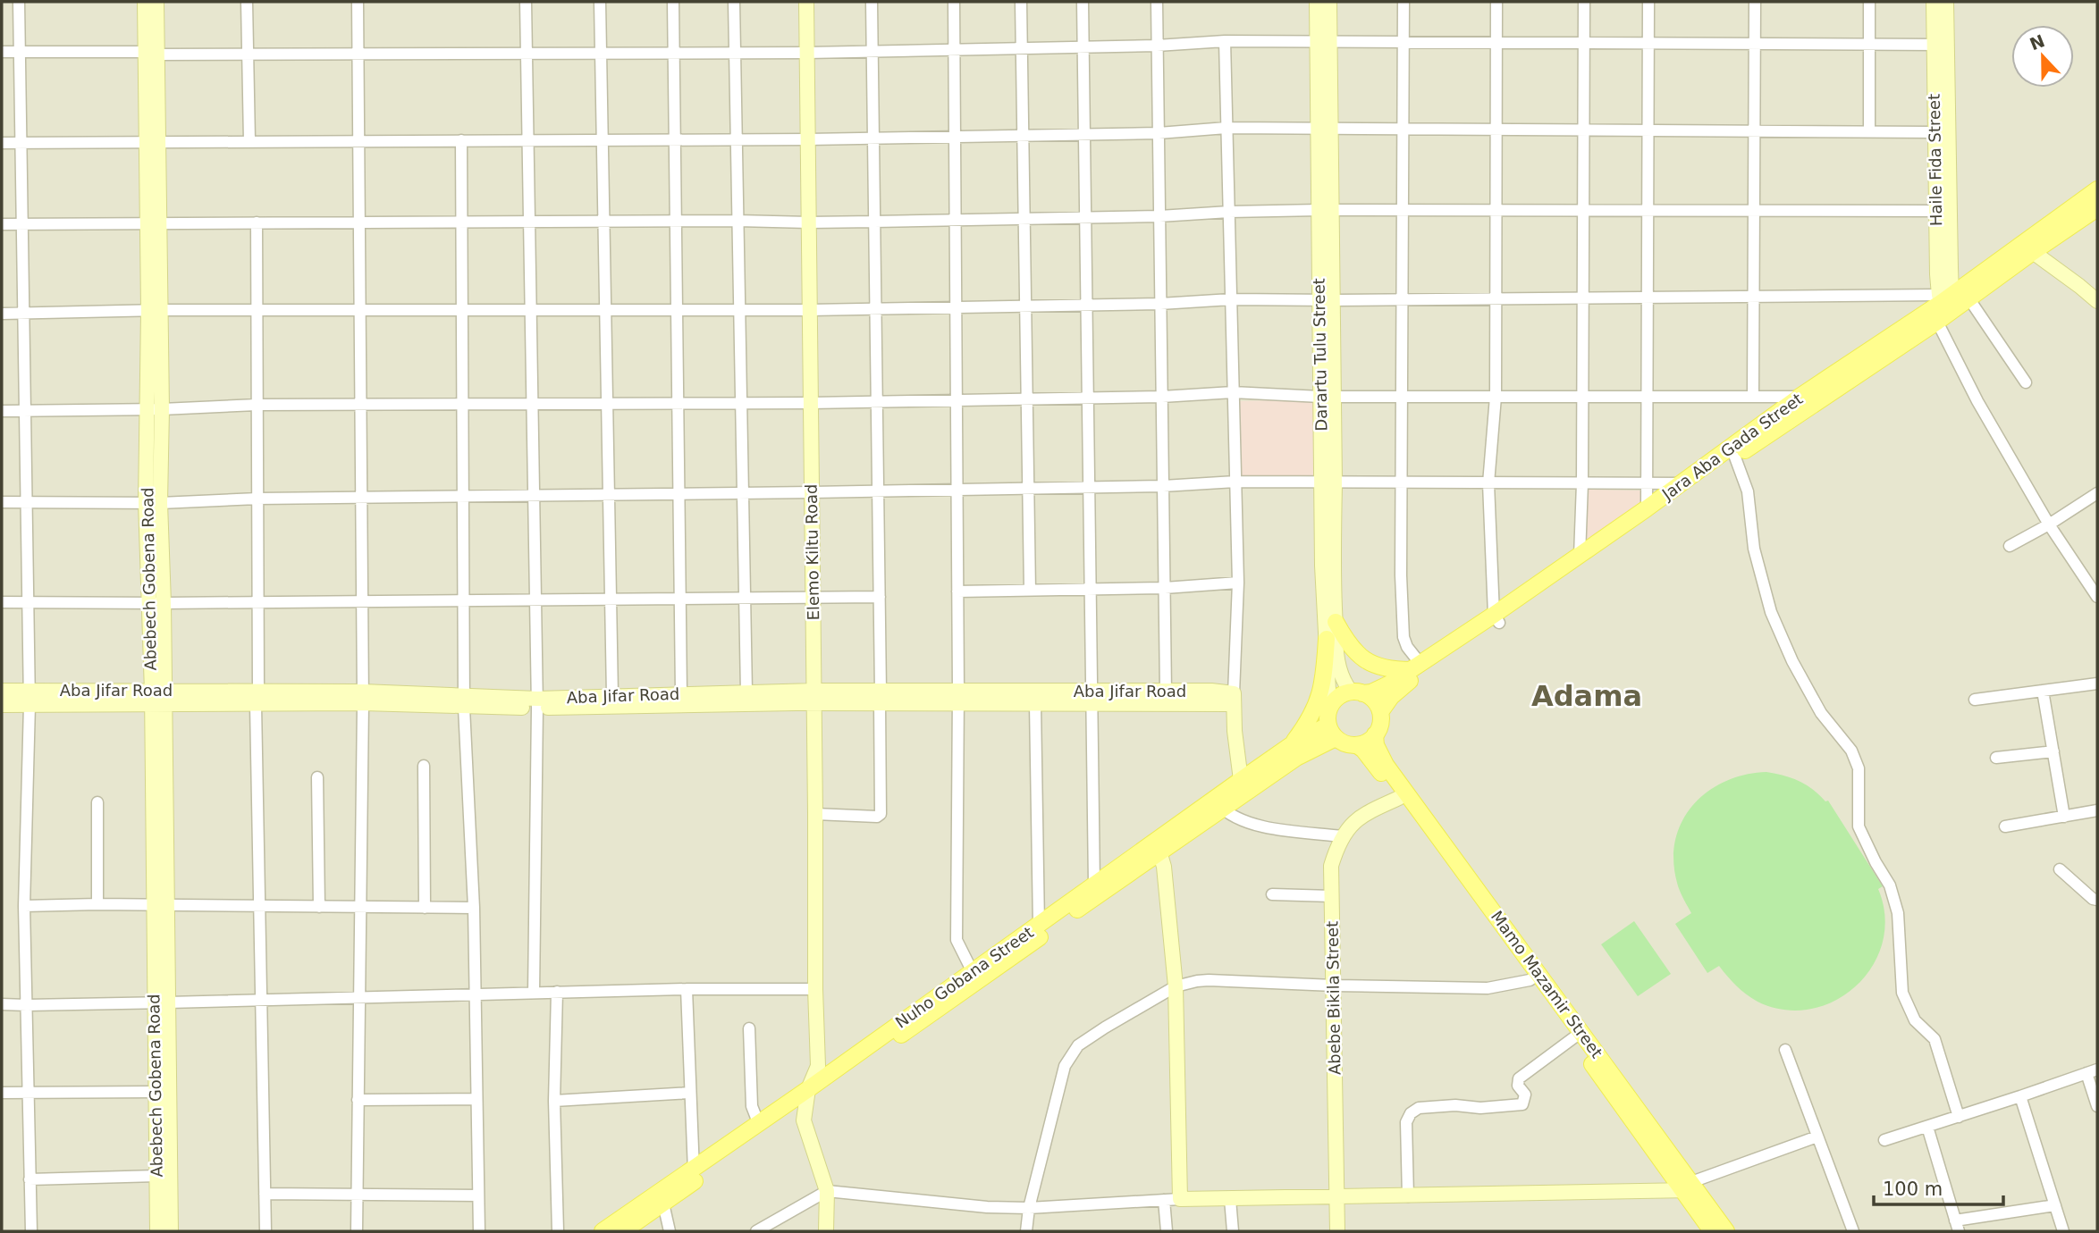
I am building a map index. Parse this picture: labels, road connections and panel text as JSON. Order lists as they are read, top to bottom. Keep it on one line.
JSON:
{"streets":{"main road":["Jara Aba Gada Street","Nuho Gobana Street","Mamo Mazamir Street"],"street":["Haile Fida Street","Darartu Tulu Street","Elemo Kiltu Road","Abebech Gobena Road","Aba Jifar Road","Abebe Bikila Street"]},"crossings":[["Haile Fida Street","Jara Aba Gada Street"],["Darartu Tulu Street","Jara Aba Gada Street"],["Darartu Tulu Street","Nuho Gobana Street"],["Darartu Tulu Street","Mamo Mazamir Street"],["Jara Aba Gada Street","Nuho Gobana Street"],["Jara Aba Gada Street","Mamo Mazamir Street"],["Elemo Kiltu Road","Aba Jifar Road"],["Elemo Kiltu Road","Nuho Gobana Street"],["Abebech Gobena Road","Aba Jifar Road"],["Nuho Gobana Street","Mamo Mazamir Street"],["Mamo Mazamir Street","Abebe Bikila Street"]],"districts":["Adama"],"scale_bar":"100 m","north":"top"}
